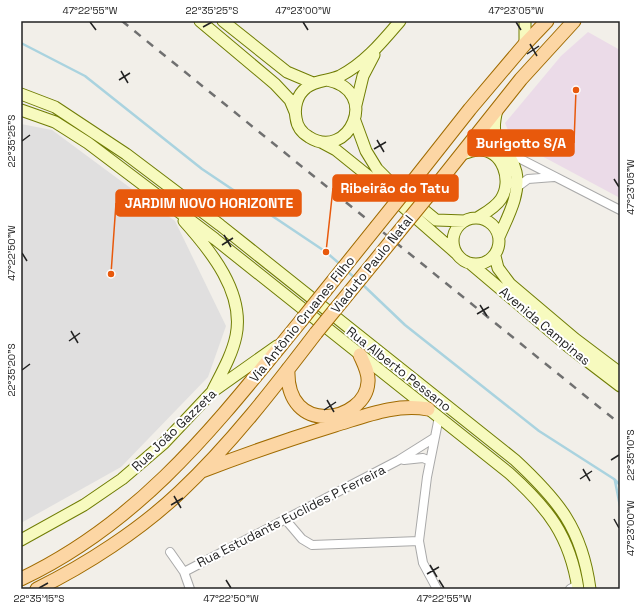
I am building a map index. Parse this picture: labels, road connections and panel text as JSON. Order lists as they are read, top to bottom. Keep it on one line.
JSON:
{"streets":{"main road":["Viaduto Paulo Natal","Via Antônio Cruanes Filho"],"street":["Avenida Campinas","Rua Alberto Pessano","Rua João Gazzeta","Rua Estudante Euclides P Ferreira"]},"crossings":[["Viaduto Paulo Natal","Via Antônio Cruanes Filho"],["Via Antônio Cruanes Filho","Rua João Gazzeta"]],"places":["Burigotto S/A","Ribeirão do Tatu","JARDIM NOVO HORIZONTE"],"coordinates":["47°22'55\"W","22°35'25\"S","47°23'00\"W","47°23'05\"W","47°22'50\"W","22°35'20\"S","22°35'10\"S","22°35'15\"S"]}
